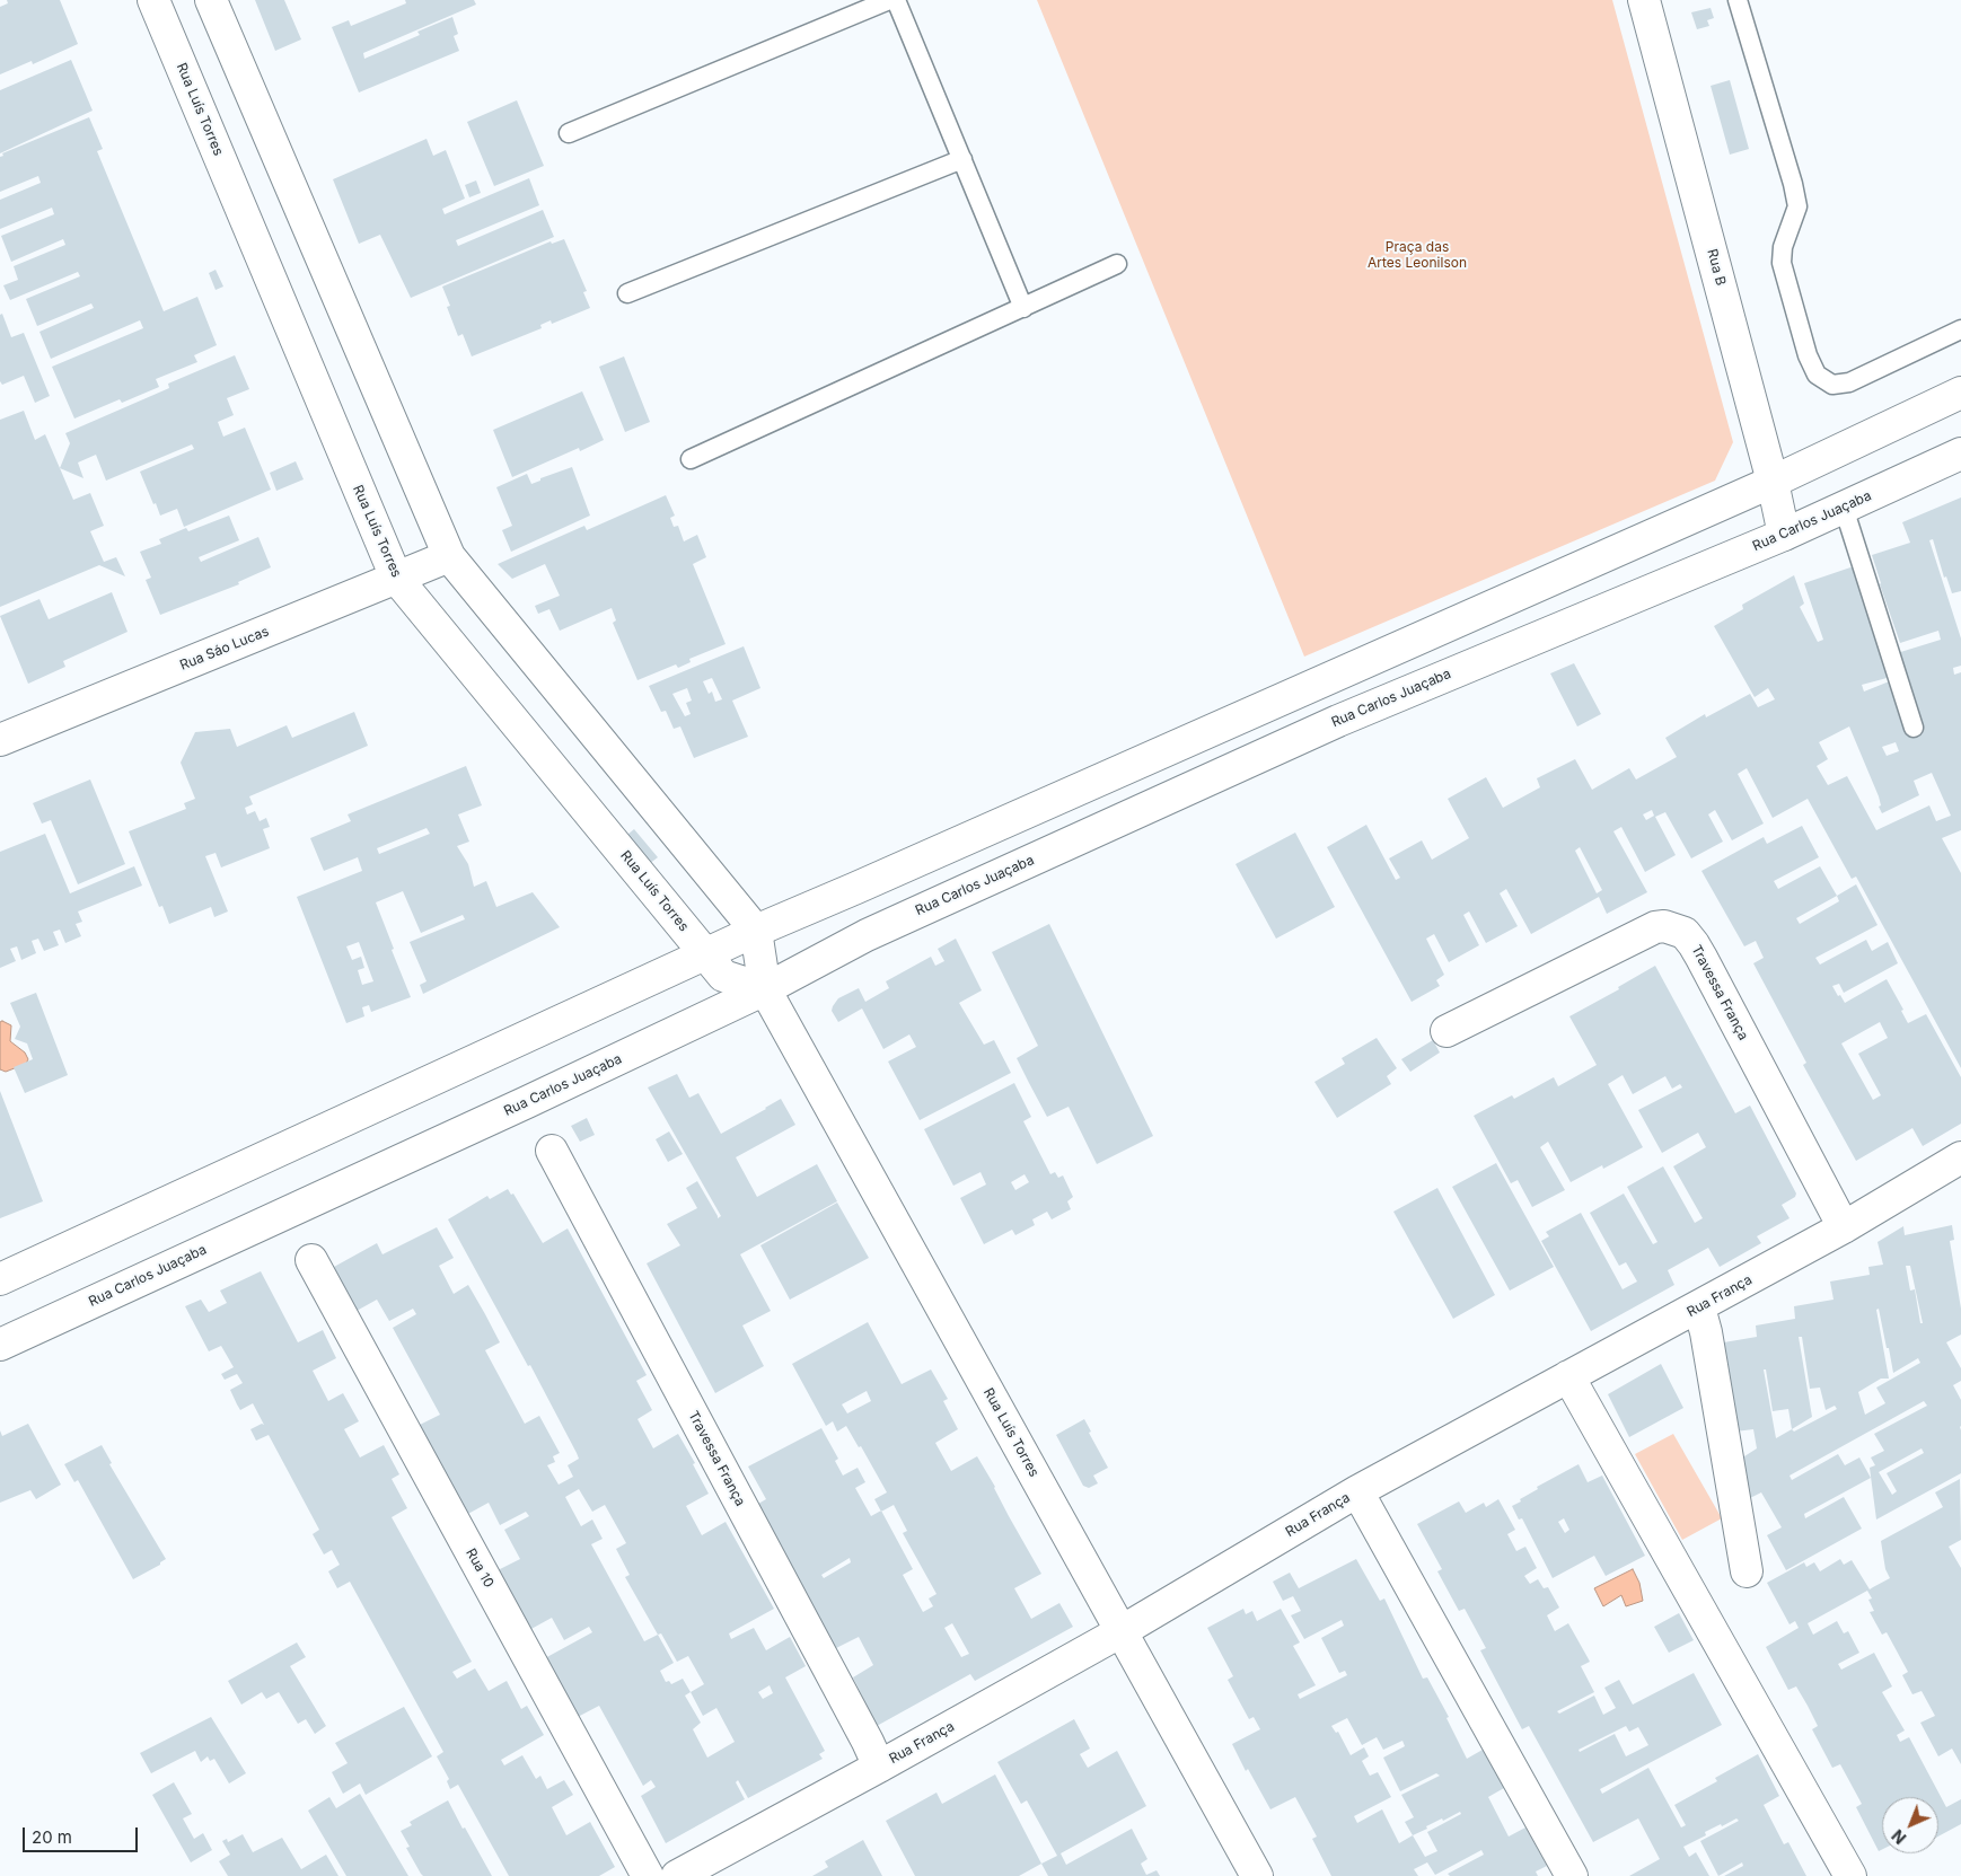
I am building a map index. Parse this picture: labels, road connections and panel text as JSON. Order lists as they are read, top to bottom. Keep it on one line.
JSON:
{"streets":{"street":["Rua Luís Torres","Rua B","Rua Carlos Juaçaba","Rua Sáo Lucas","Travessa França","Rua França","Rua 10"]},"crossings":[["Rua Luís Torres","Rua Carlos Juaçaba"],["Rua Luís Torres","Rua Sáo Lucas"],["Rua Luís Torres","Rua França"],["Rua B","Rua Carlos Juaçaba"],["Travessa França","Rua França"]],"parks":["Praça das Artes Leonilson"],"scale_bar":"20 m","north":"bottom left"}
